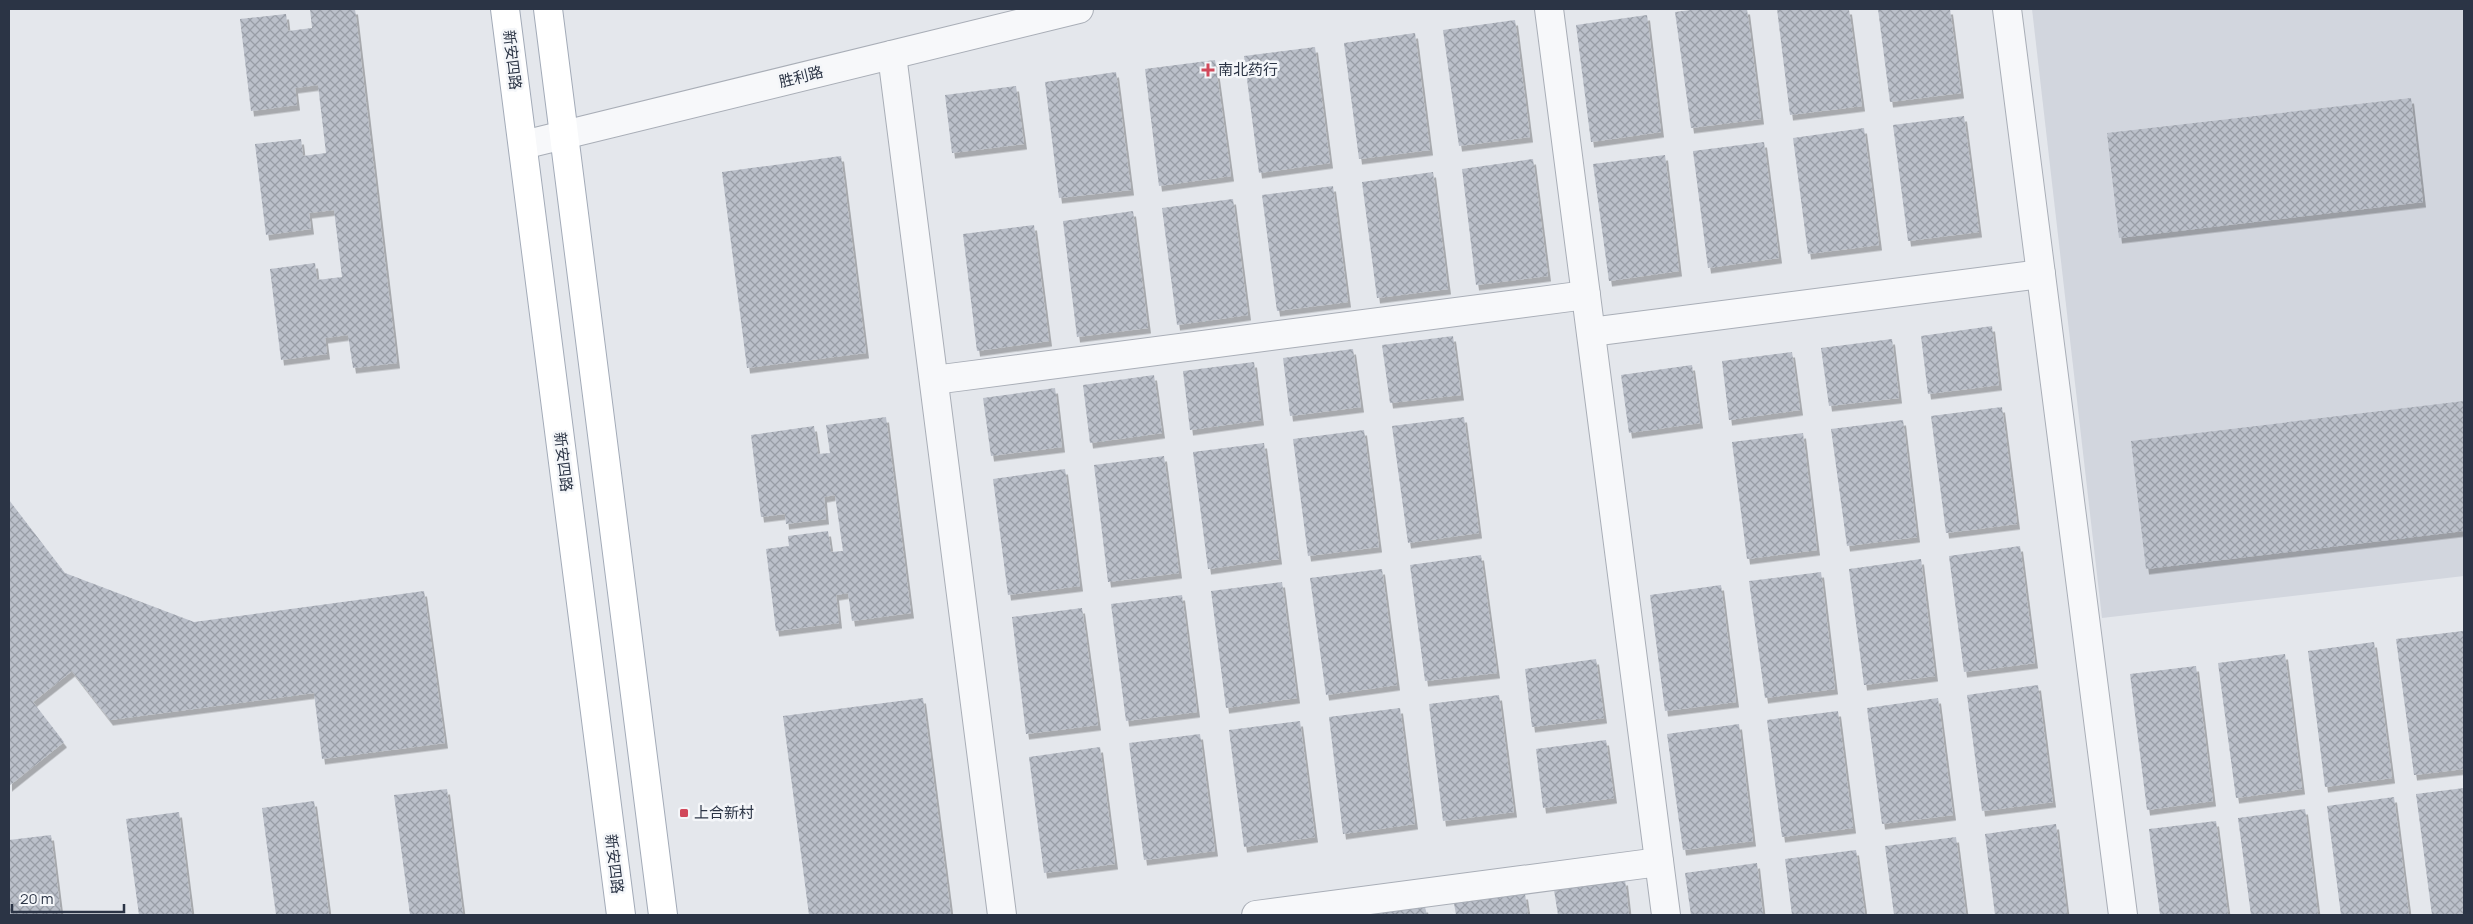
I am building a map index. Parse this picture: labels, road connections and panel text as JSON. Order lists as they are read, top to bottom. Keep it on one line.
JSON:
{"streets":{"main road":["新安四路"],"street":["胜利路"]},"crossings":[["新安四路","胜利路"]],"places":{"health":["南北药行"],"transit":["上合新村"]},"scale_bar":"20 m"}
